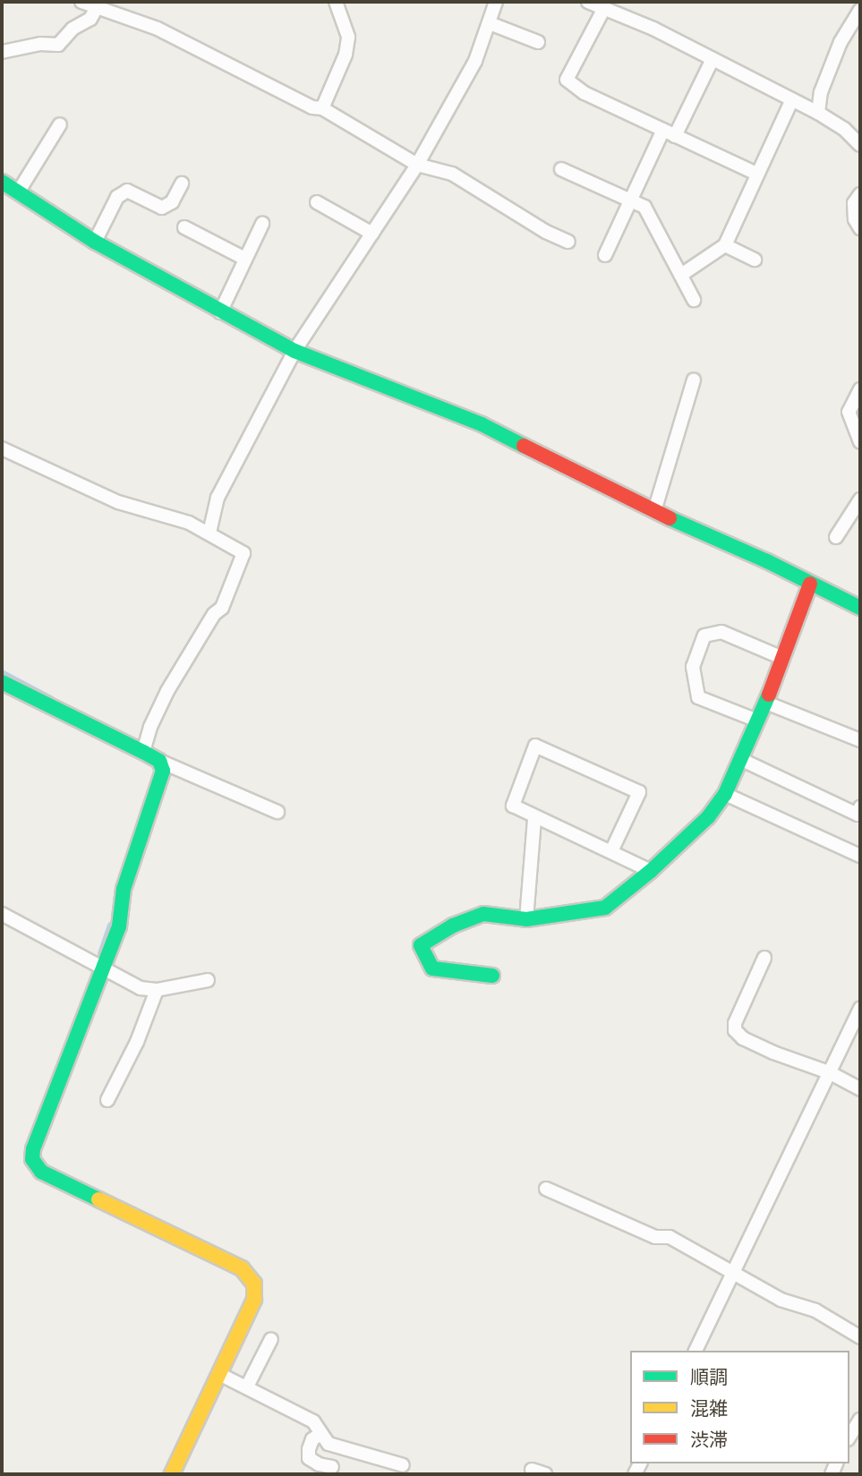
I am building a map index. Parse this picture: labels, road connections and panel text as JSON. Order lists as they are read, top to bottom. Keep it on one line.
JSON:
{"legend":["順調","混雑","渋滞"]}
